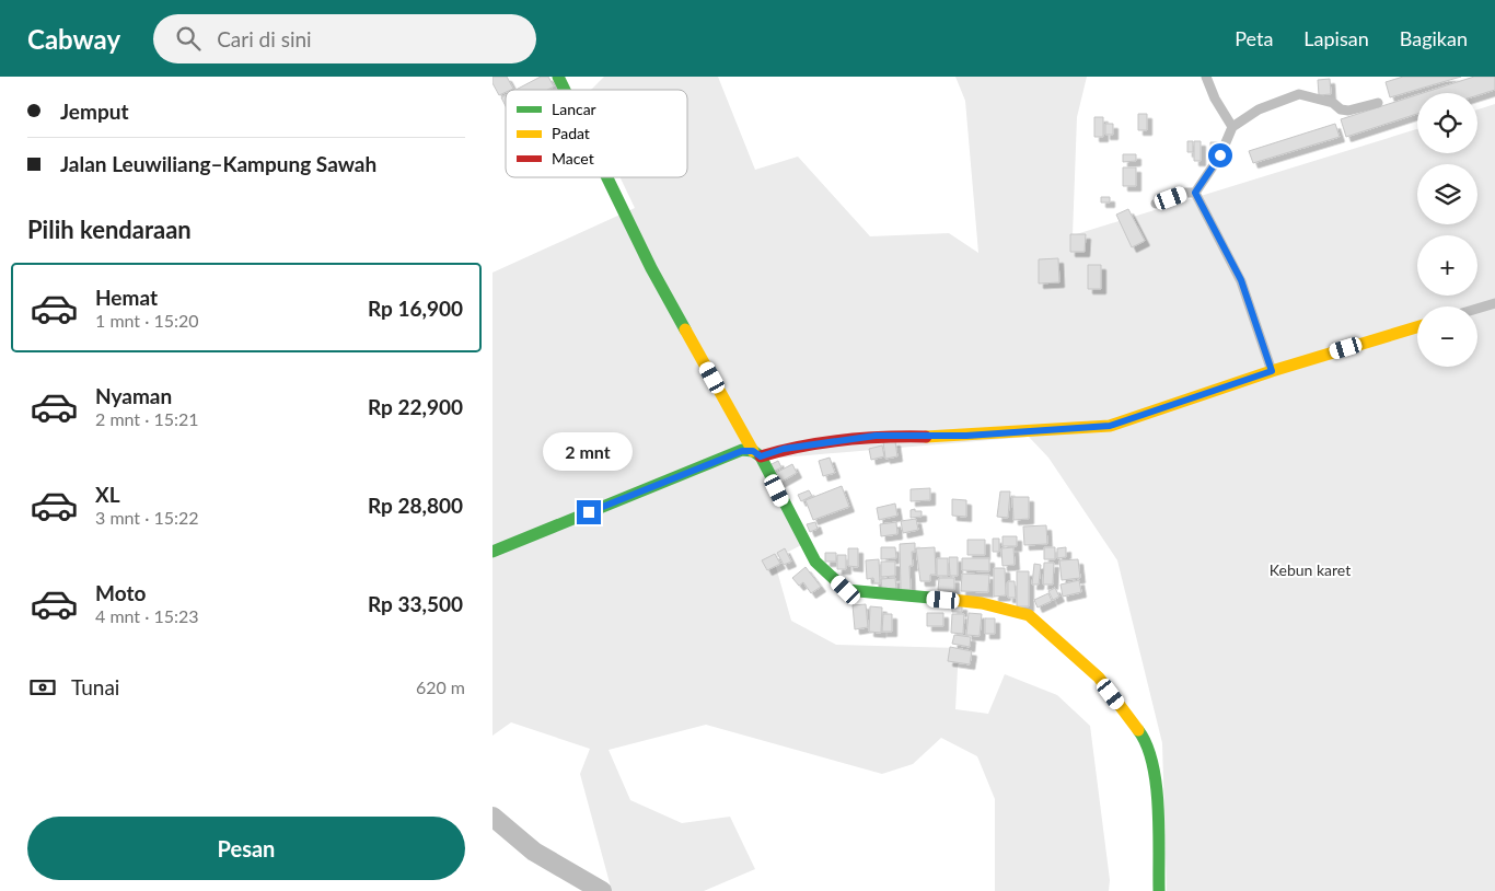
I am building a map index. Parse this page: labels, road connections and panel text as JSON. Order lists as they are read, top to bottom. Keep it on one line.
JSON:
{"parks":["Kebun karet"],"legend":["Lancar","Padat","Macet"],"page":{"header":"Cabway","search":"Cari di sini","nav":["Peta","Lapisan","Bagikan"],"banner":["Jemput","Jalan Leuwiliang–Kampung Sawah"],"map_buttons":["+","−"],"heading":"Pilih kendaraan","list":[{"name":"Hemat","note":"1 mnt · 15:20","value":"Rp 16,900"},{"name":"Nyaman","note":"2 mnt · 15:21","value":"Rp 22,900"},{"name":"XL","note":"3 mnt · 15:22","value":"Rp 28,800"},{"name":"Moto","note":"4 mnt · 15:23","value":"Rp 33,500"}],"bubble":"2 mnt","pay":["Tunai","620 m"],"buttons":"Pesan"}}
